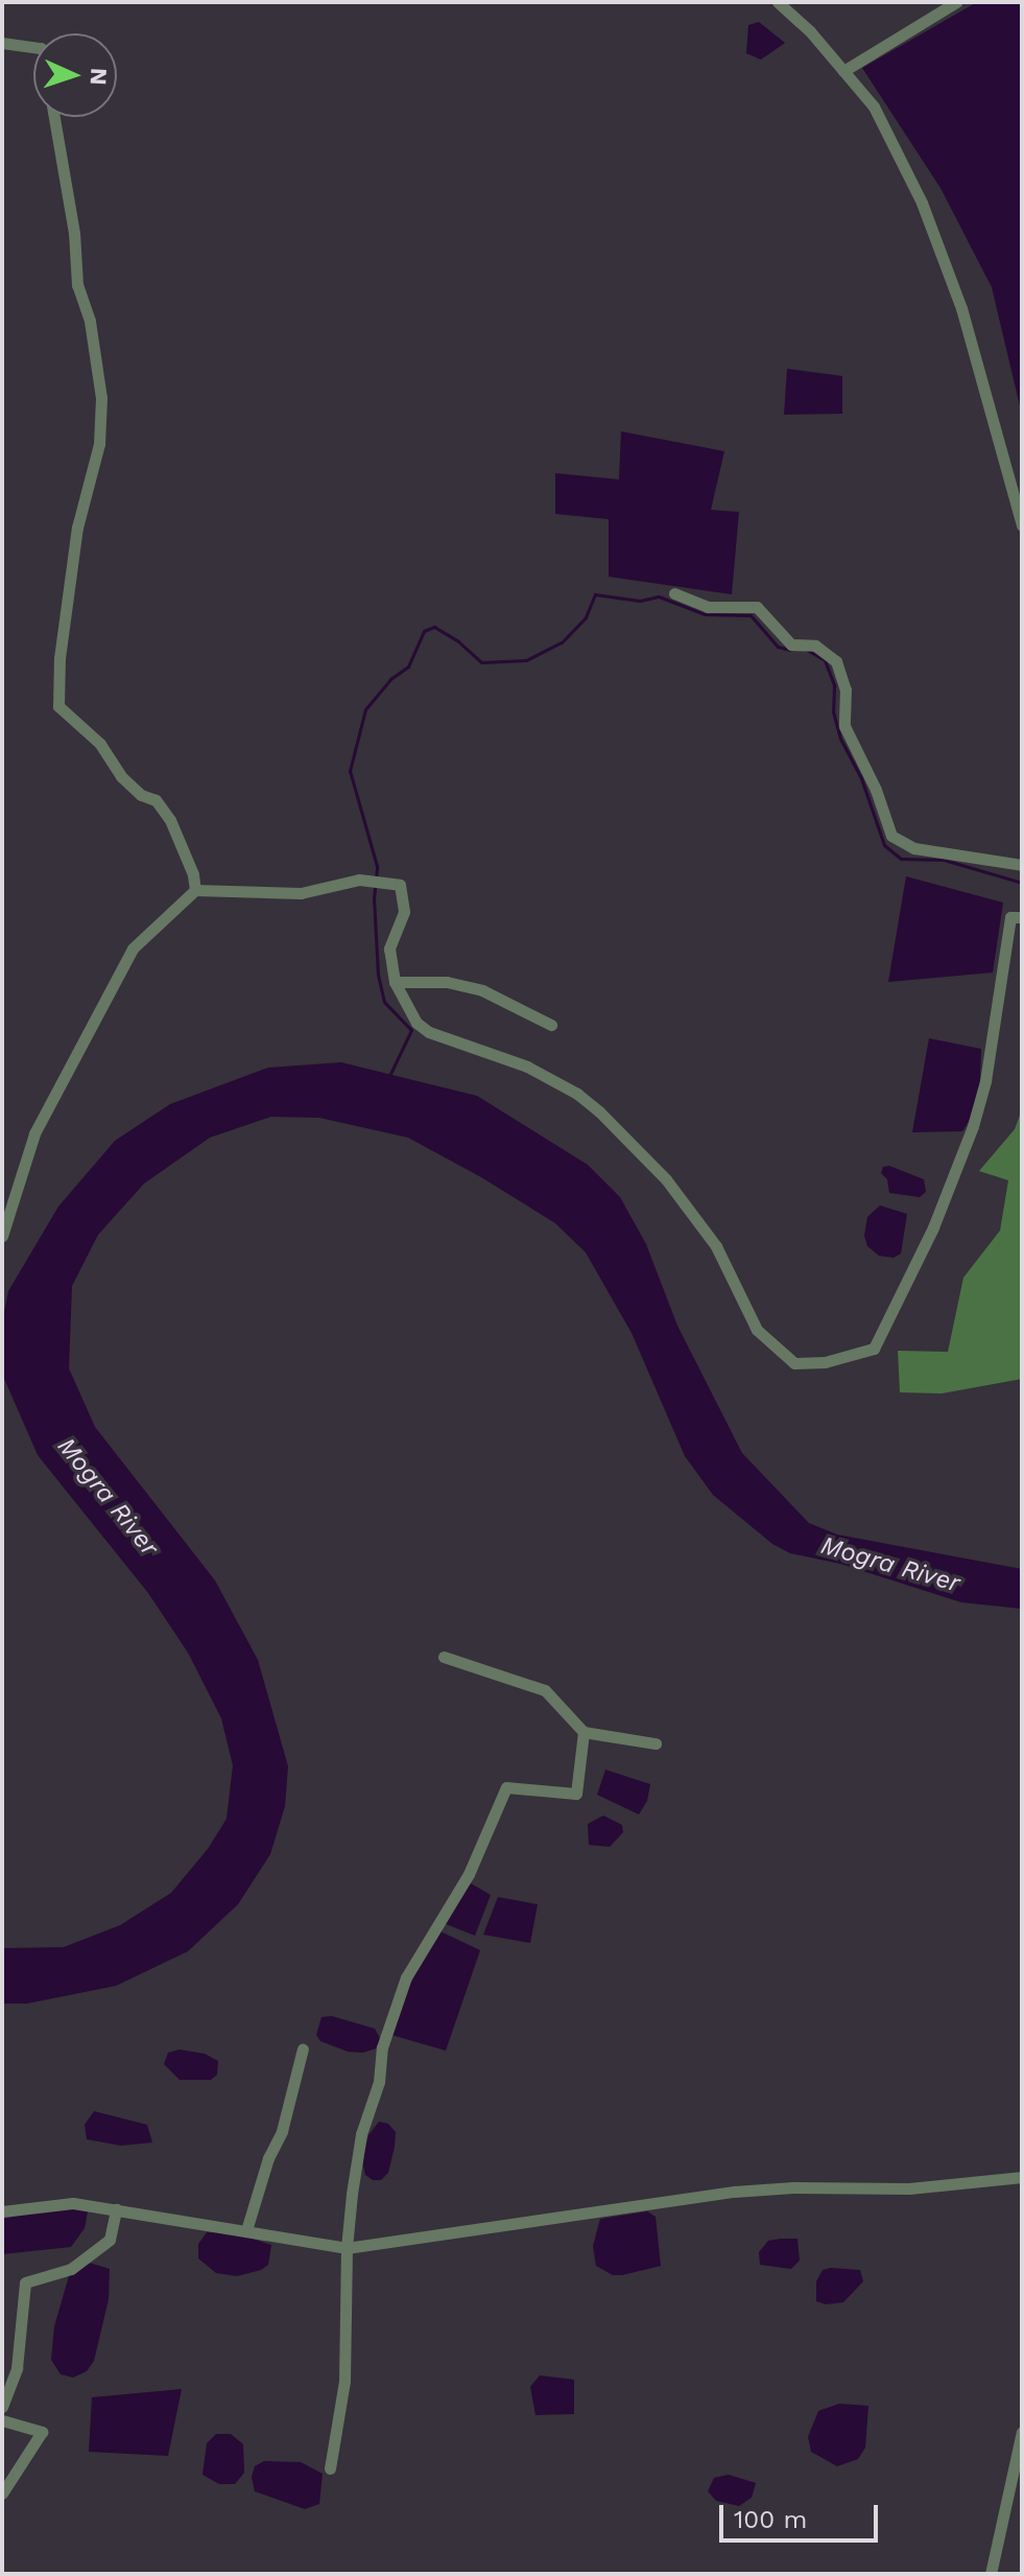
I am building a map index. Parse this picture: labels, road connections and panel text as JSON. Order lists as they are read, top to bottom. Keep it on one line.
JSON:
{"water":["Mogra River"],"scale_bar":"100 m","north":"right"}
